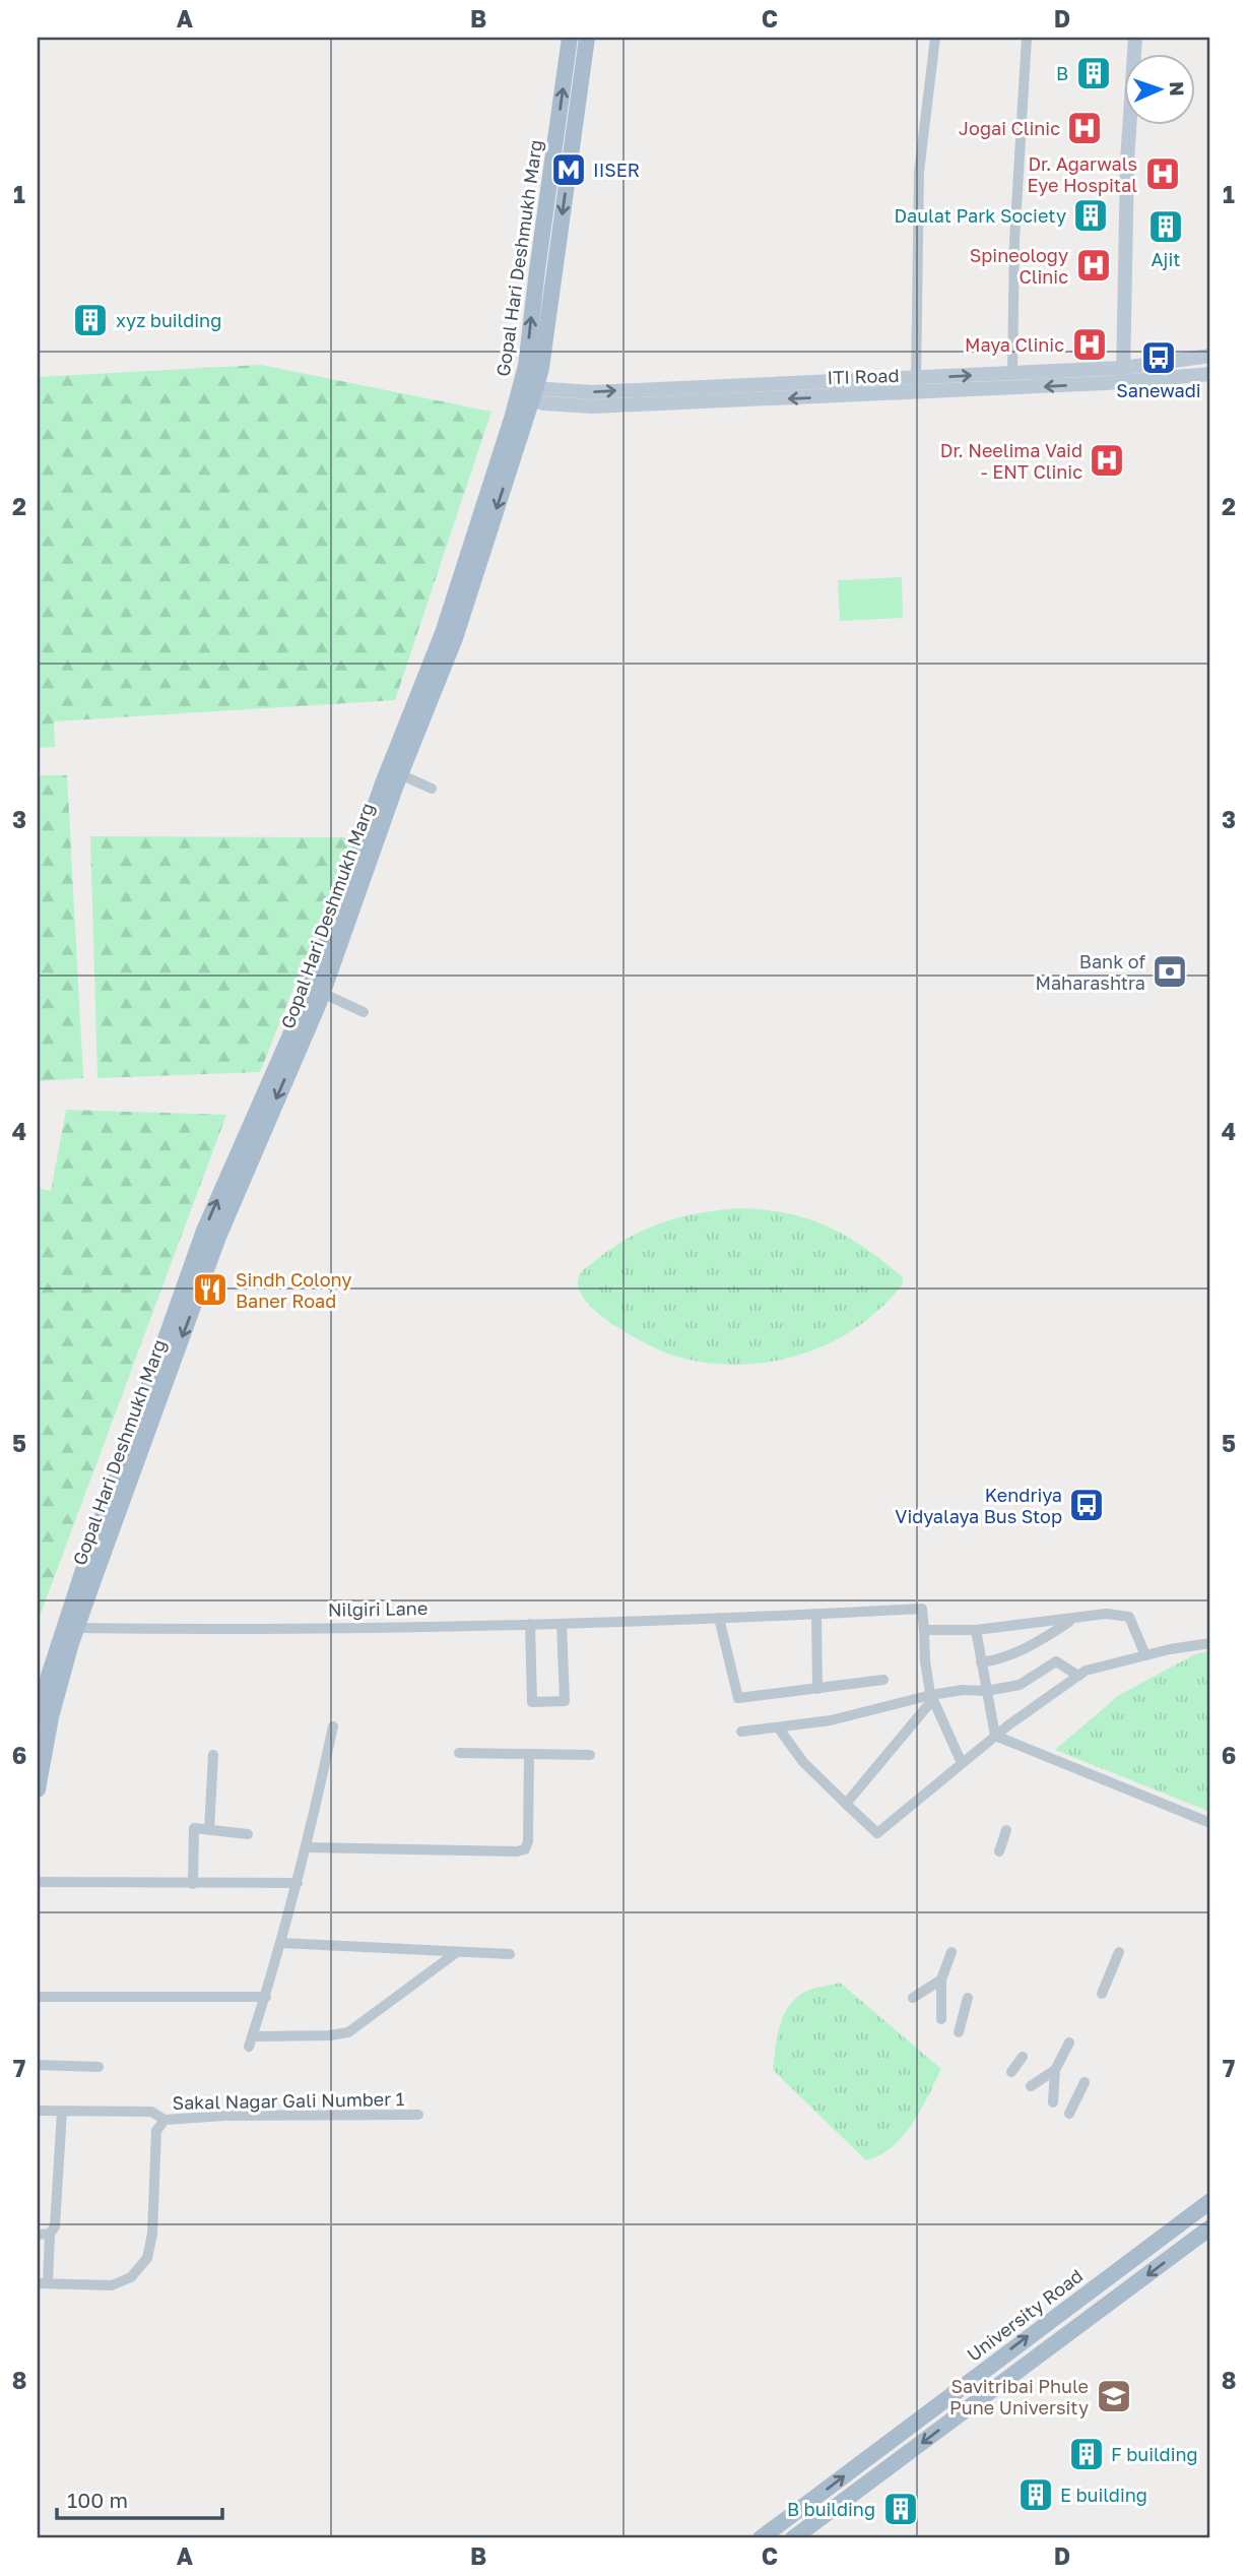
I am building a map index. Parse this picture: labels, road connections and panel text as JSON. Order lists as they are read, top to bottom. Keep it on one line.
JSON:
{"streets":{"main road":["Gopal Hari Deshmukh Marg","ITI Road","University Road"],"street":["Nilgiri Lane","Sakal Nagar Gali Number 1"]},"crossings":[["Gopal Hari Deshmukh Marg","ITI Road"],["Gopal Hari Deshmukh Marg","Nilgiri Lane"]],"places":{"building":["B","Daulat Park Society","Ajit","xyz building","F building","E building","B building"],"hospital":["Jogai Clinic","Dr. Agarwals Eye Hospital","Spineology Clinic","Maya Clinic","Dr. Neelima Vaid - ENT Clinic"],"metro station":["IISER"],"bus stop":["Sanewadi","Kendriya Vidyalaya Bus Stop"],"bank":["Bank of Maharashtra"],"restaurant":["Sindh Colony Baner Road"],"school or university":["Savitribai Phule Pune University"]},"scale_bar":"100 m","north":"right","grid":{"columns":["A","B","C","D"],"rows":["1","2","3","4","5","6","7","8"]}}
